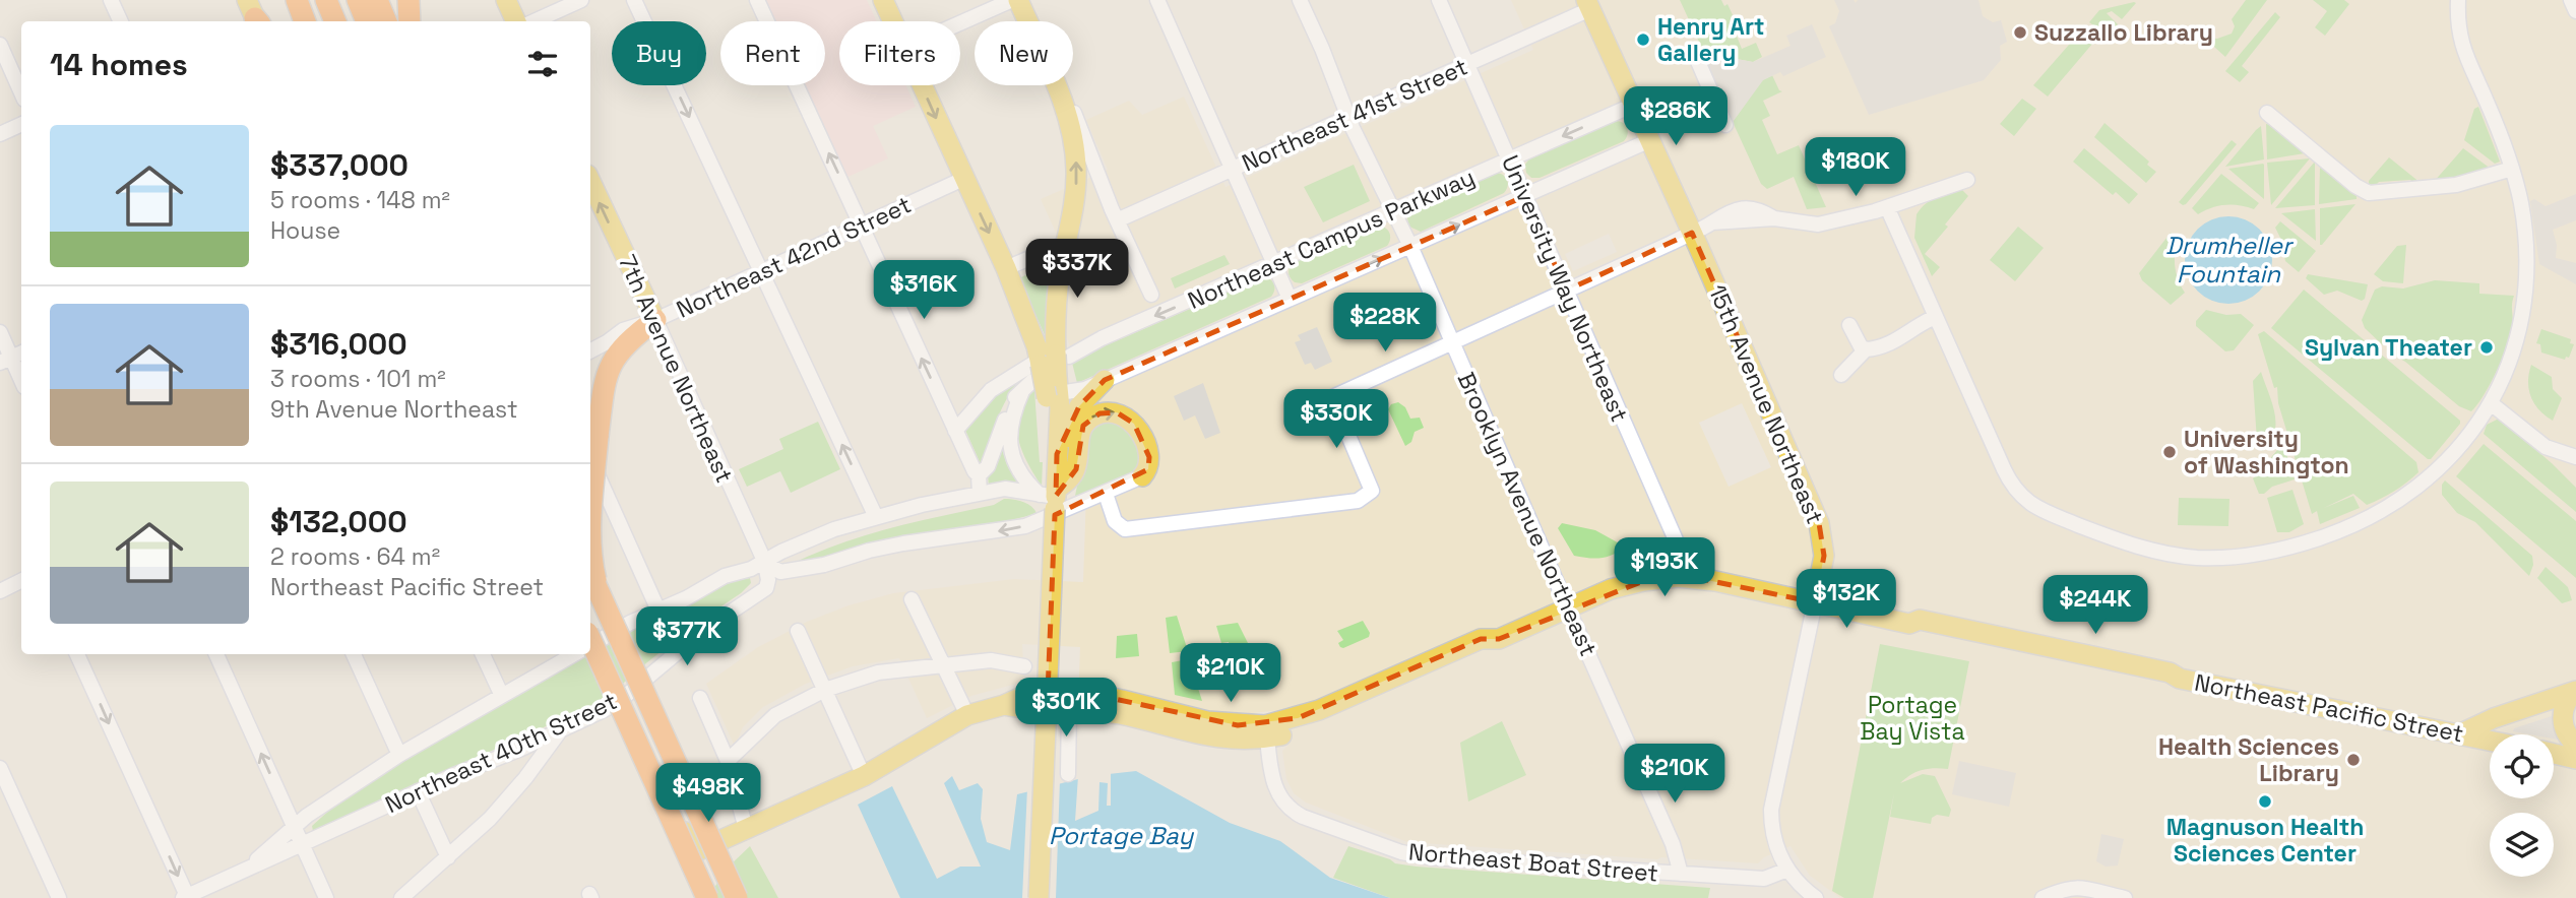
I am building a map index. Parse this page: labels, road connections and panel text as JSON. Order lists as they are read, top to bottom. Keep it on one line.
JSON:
{"streets":{"main road":["7th Avenue Northeast","15th Avenue Northeast","Northeast Pacific Street"],"street":["Northeast 41st Street","Northeast Campus Parkway","Northeast 42nd Street","University Way Northeast","Brooklyn Avenue Northeast","Northeast 40th Street","Northeast Boat Street"]},"crossings":[["Northeast 41st Street","University Way Northeast"],["Northeast 41st Street","15th Avenue Northeast"],["Northeast 41st Street","Brooklyn Avenue Northeast"],["Northeast Campus Parkway","University Way Northeast"],["Northeast Campus Parkway","15th Avenue Northeast"],["Northeast Campus Parkway","Brooklyn Avenue Northeast"],["Northeast 42nd Street","7th Avenue Northeast"],["University Way Northeast","Northeast Pacific Street"],["7th Avenue Northeast","Northeast 40th Street"],["15th Avenue Northeast","Northeast Pacific Street"],["15th Avenue Northeast","Northeast Boat Street"],["Brooklyn Avenue Northeast","Northeast Pacific Street"],["Brooklyn Avenue Northeast","Northeast Boat Street"],["Northeast Pacific Street","Northeast Boat Street"]],"one_way":["7th Avenue Northeast"],"water":["Drumheller Fountain","Portage Bay"],"parks":["Portage Bay Vista"],"places":["Suzzallo Library","Henry Art Gallery","Sylvan Theater","University of Washington","Health Sciences Library","Magnuson Health Sciences Center"],"page":{"chip":["Buy","Rent","Filters","New"],"heading":"14 homes","price":["$286K","$180K","$337K","$316K","$228K","$330K","$193K","$132K","$244K","$377K","$210K","$301K","$210K","$498K"],"list":[{"name":"$337,000","note":"5 rooms · 148 m² · House"},{"name":"$316,000","note":"3 rooms · 101 m² · 9th Avenue Northeast"},{"name":"$132,000","note":"2 rooms · 64 m² · Northeast Pacific Street"}]}}
